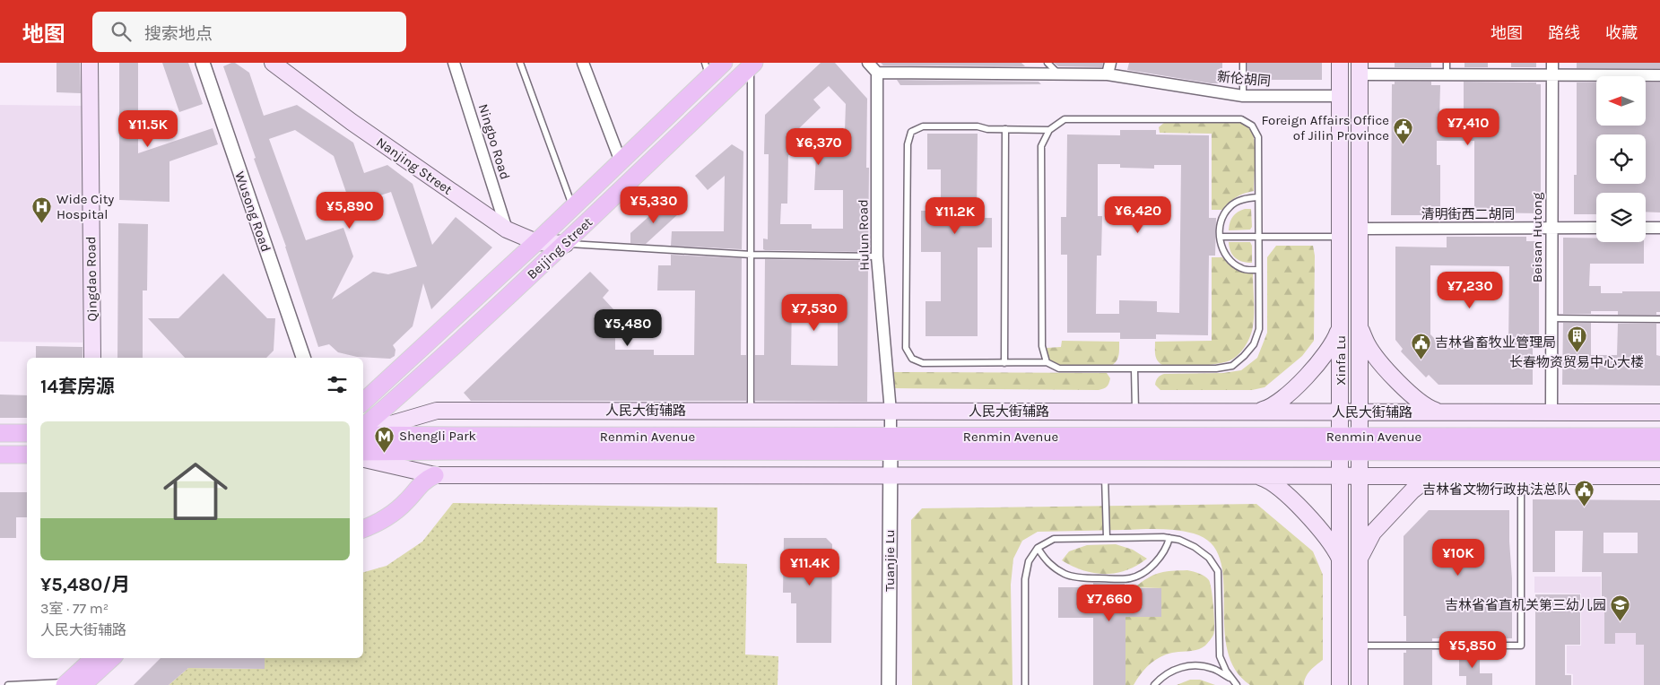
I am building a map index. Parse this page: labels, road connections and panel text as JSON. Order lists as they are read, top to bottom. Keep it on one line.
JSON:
{"streets":{"main road":["Nanjing Street","Beijing Street","Qingdao Road","Xinfa Lu","人民大街辅路","Renmin Avenue"],"street":["新伦胡同","Ningbo Road","Wusong Road","清明街西二胡同","Hulun Road","Beisan Hutong","Tuanjie Lu"]},"crossings":[["新伦胡同","Hulun Road"],["新伦胡同","Xinfa Lu"],["Ningbo Road","Nanjing Street"],["Nanjing Street","Beijing Street"],["清明街西二胡同","Beisan Hutong"],["清明街西二胡同","Xinfa Lu"],["Hulun Road","人民大街辅路"],["Hulun Road","Renmin Avenue"],["Hulun Road","Tuanjie Lu"],["Beisan Hutong","人民大街辅路"],["Xinfa Lu","人民大街辅路"],["Xinfa Lu","Renmin Avenue"],["Renmin Avenue","Tuanjie Lu"]],"places":{"public building":["Foreign Affairs Office of Jilin Province","吉林省畜牧业管理局","吉林省文物行政执法总队"],"hospital":["Wide City Hospital"],"building":["长春物资贸易中心大楼"],"metro station":["Shengli Park"],"school or university":["吉林省省直机关第三幼儿园"]},"north":"left","page":{"header":"地图","search":"搜索地点","nav":["地图","路线","收藏"],"price":["¥7,410","¥11.5K","¥6,370","¥5,330","¥5,890","¥6,420","¥11.2K","¥7,230","¥7,530","¥5,480","¥10K","¥11.4K","¥7,660","¥5,850"],"heading":"14套房源","list":[{"name":"¥5,480/月","note":"3室 · 77 m² · 人民大街辅路"}]}}
